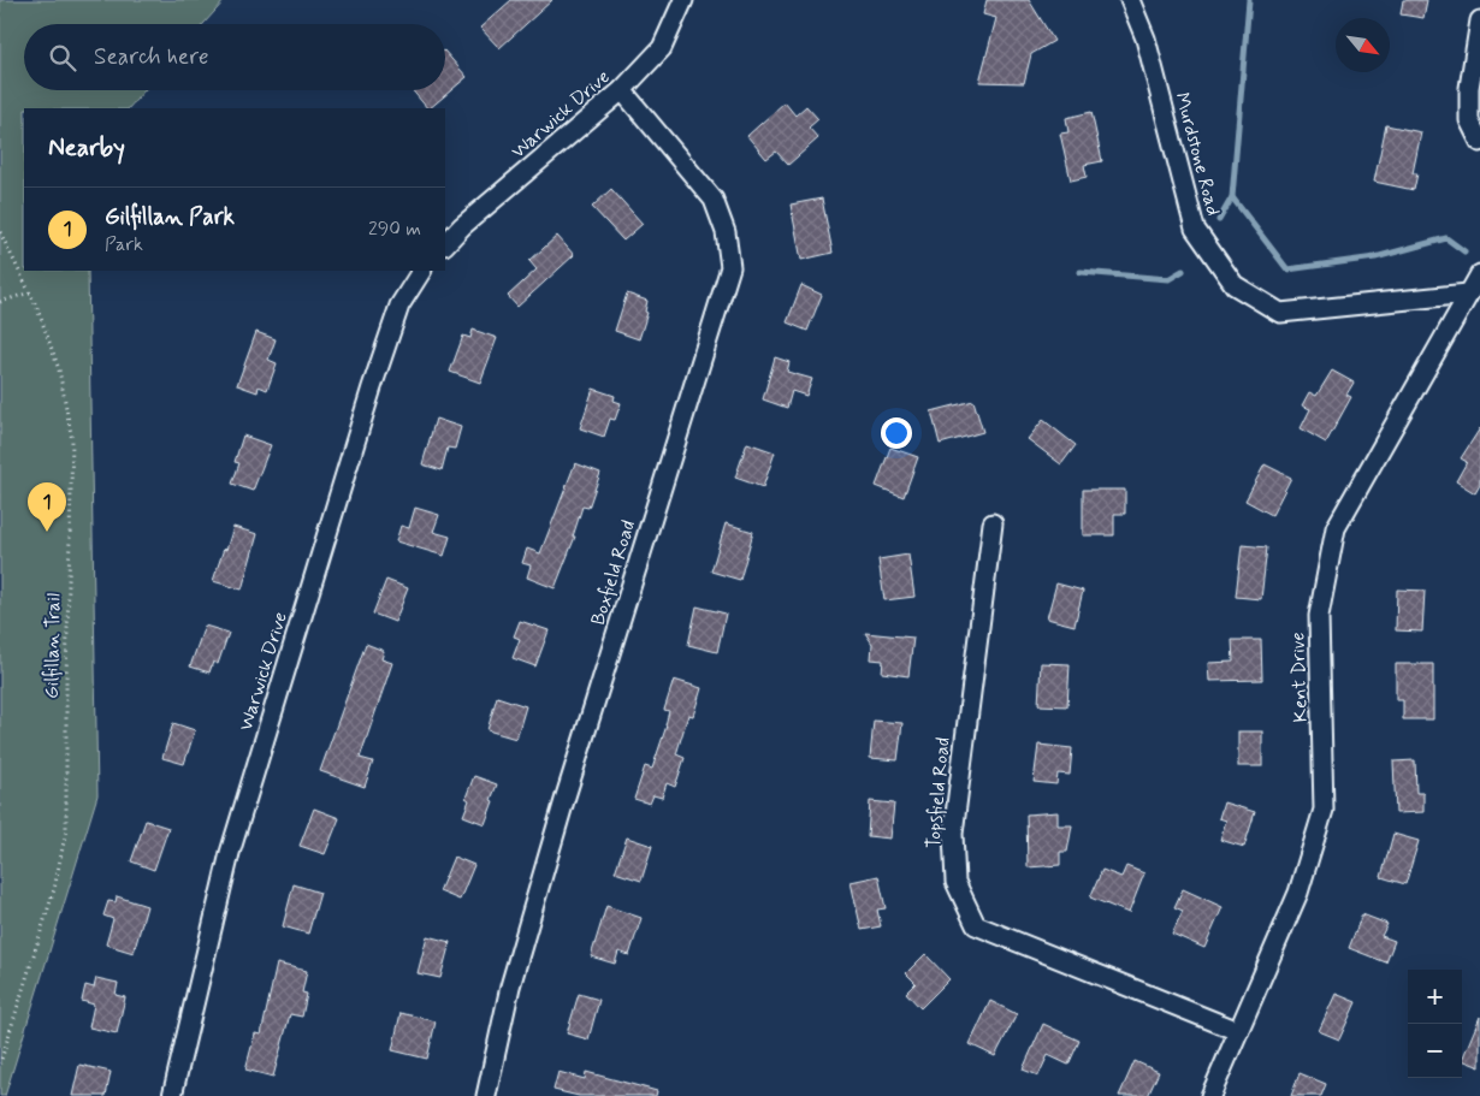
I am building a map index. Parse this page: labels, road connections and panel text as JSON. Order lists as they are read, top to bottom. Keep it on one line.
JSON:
{"streets":{"street":["Warwick Drive","Murdstone Road","Boxfield Road","Kent Drive","Topsfield Road"],"path":["Gilfillan Trail"]},"crossings":[["Warwick Drive","Boxfield Road"],["Murdstone Road","Kent Drive"],["Kent Drive","Topsfield Road"]],"north":"bottom right","page":{"search":"Search here","heading":"Nearby","list":[{"mark":"1","name":"Gilfillan Park","note":"Park","value":"290 m"}],"pins":"1","map_buttons":["+","−"]}}
